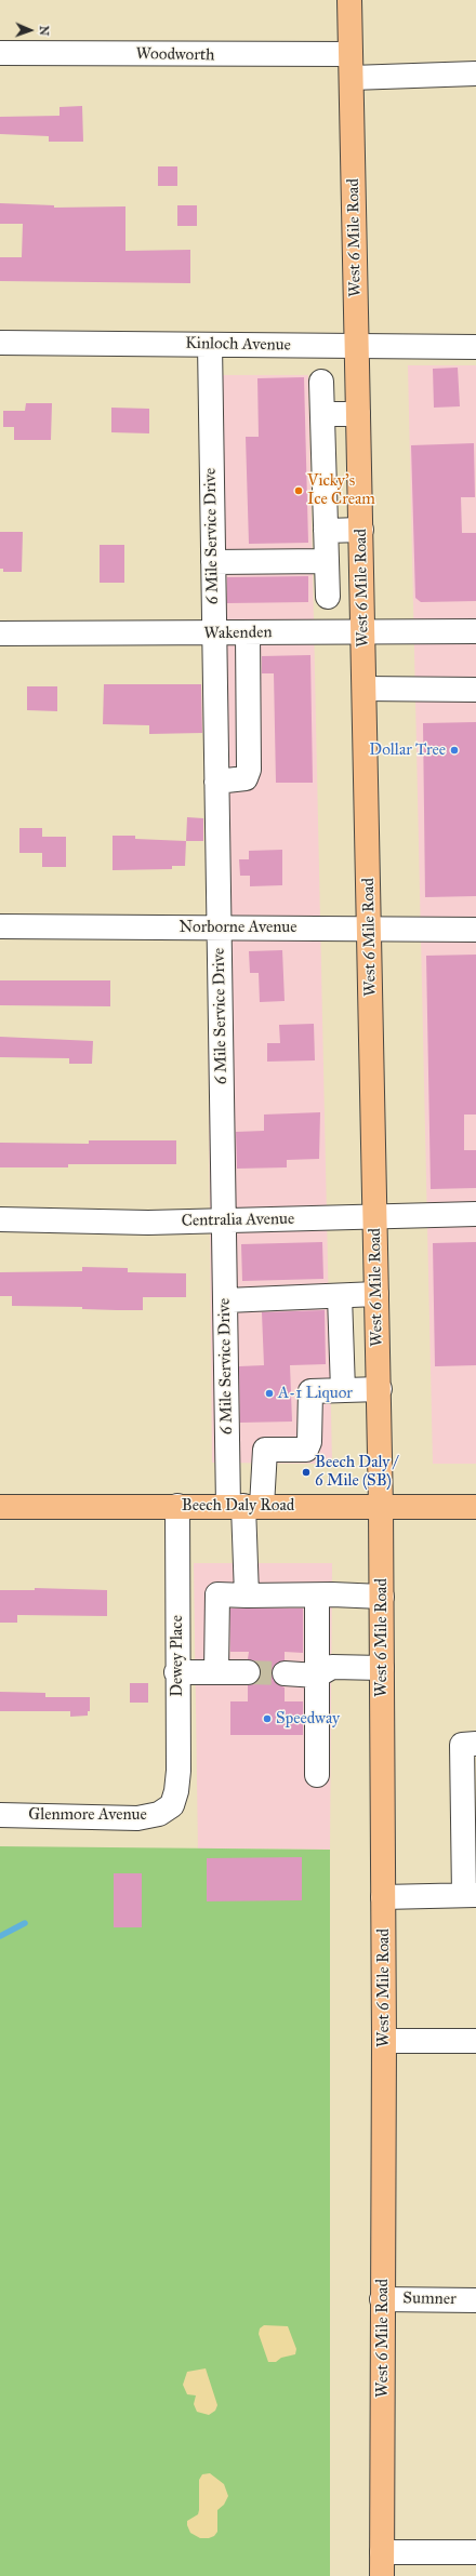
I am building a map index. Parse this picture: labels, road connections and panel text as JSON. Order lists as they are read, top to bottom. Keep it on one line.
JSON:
{"streets":{"main road":["West 6 Mile Road","Beech Daly Road"],"street":["Woodworth","Kinloch Avenue","6 Mile Service Drive","Wakenden","Norborne Avenue","Centralia Avenue","Dewey Place","Glenmore Avenue","Sumner"]},"crossings":[["Woodworth","West 6 Mile Road"],["West 6 Mile Road","Kinloch Avenue"],["West 6 Mile Road","Wakenden"],["West 6 Mile Road","Norborne Avenue"],["West 6 Mile Road","Centralia Avenue"],["West 6 Mile Road","Beech Daly Road"],["West 6 Mile Road","Sumner"],["Kinloch Avenue","6 Mile Service Drive"],["6 Mile Service Drive","Wakenden"],["6 Mile Service Drive","Norborne Avenue"],["6 Mile Service Drive","Centralia Avenue"],["6 Mile Service Drive","Beech Daly Road"],["Beech Daly Road","Dewey Place"],["Dewey Place","Glenmore Avenue"]],"places":["Vicky's Ice Cream","Dollar Tree","A-1 Liquor","Beech Daly / 6 Mile (SB)","Speedway"],"north":"right"}
